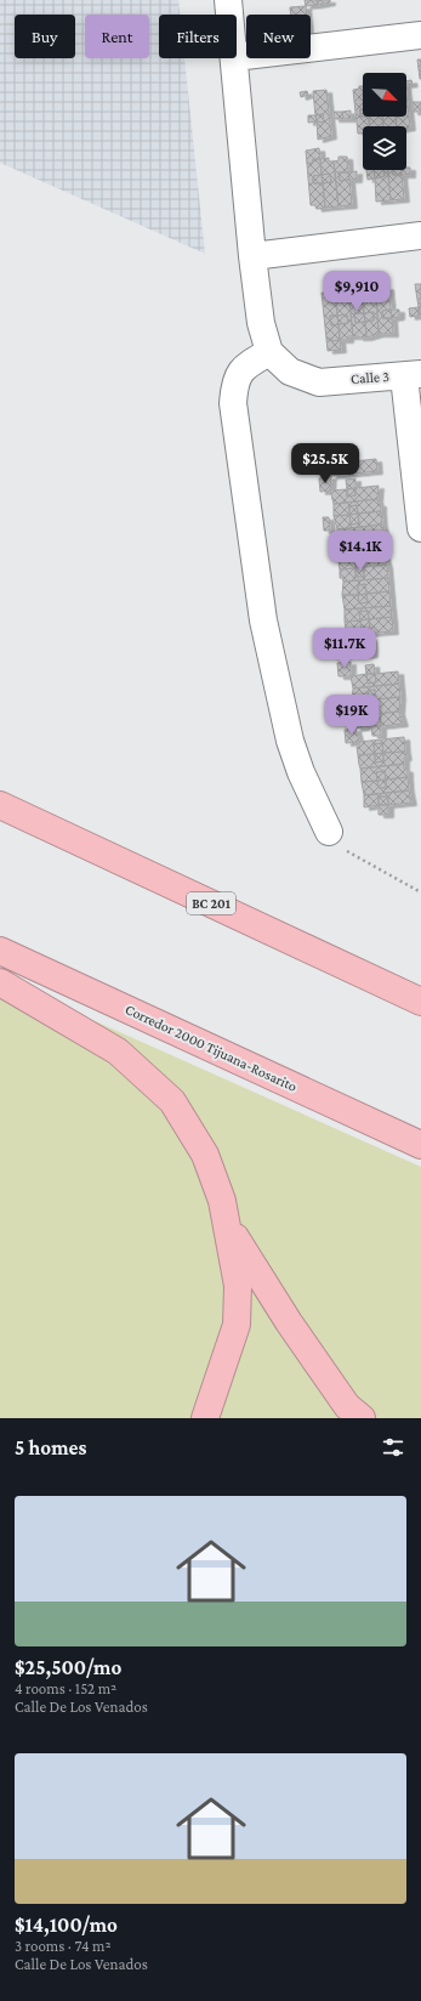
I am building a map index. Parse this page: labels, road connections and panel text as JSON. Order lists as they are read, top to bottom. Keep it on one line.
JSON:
{"streets":{"highway":["BC 201","Corredor 2000 Tijuana-Rosarito"],"street":["Calle 3"]},"north":"bottom right","page":{"chip":["Buy","Rent","Filters","New"],"price":["$9,910","$25.5K","$14.1K","$11.7K","$19K"],"heading":"5 homes","list":[{"name":"$25,500/mo","note":"4 rooms · 152 m² · Calle De Los Venados"},{"name":"$14,100/mo","note":"3 rooms · 74 m² · Calle De Los Venados"}]}}
